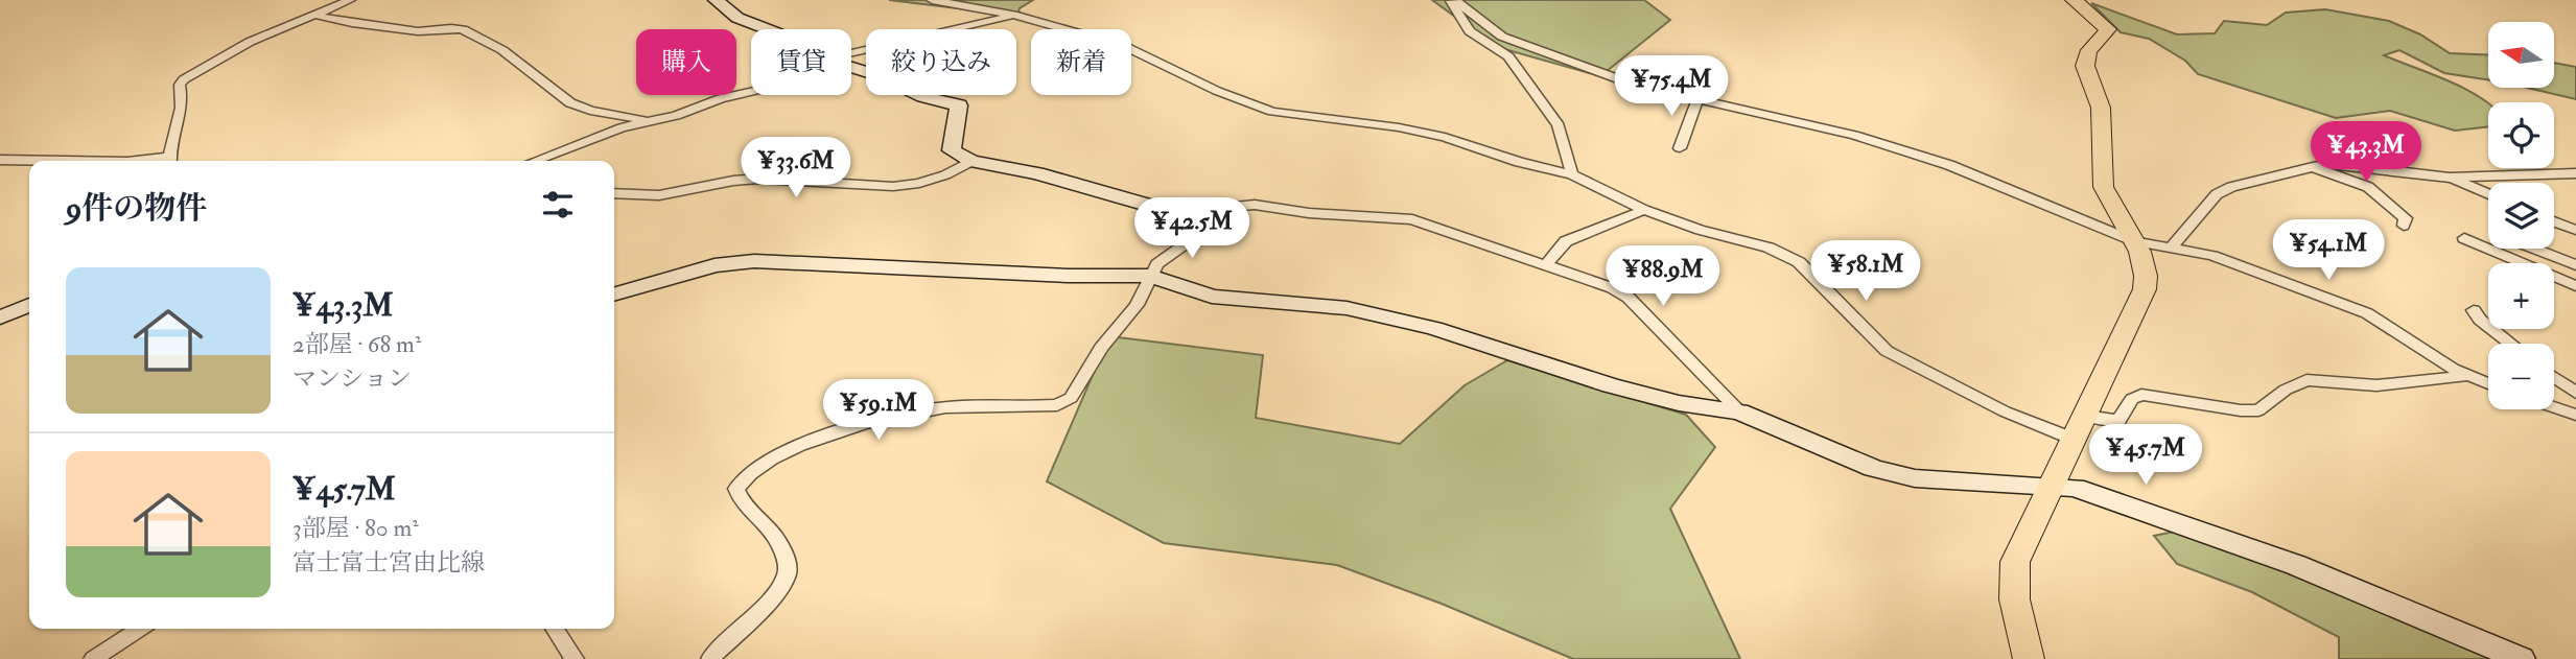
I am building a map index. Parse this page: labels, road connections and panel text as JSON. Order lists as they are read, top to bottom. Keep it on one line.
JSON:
{"north":"left","page":{"map_buttons":["+","−"],"chip":["購入","賃貸","絞り込み","新着"],"price":["¥75.4M","¥43.3M","¥33.6M","¥42.5M","¥54.1M","¥58.1M","¥88.9M","¥59.1M","¥45.7M"],"heading":"9件の物件","list":[{"name":"¥43.3M","note":"2部屋 · 68 m² · マンション"},{"name":"¥45.7M","note":"3部屋 · 80 m² · 富士富士宮由比線"}]}}
